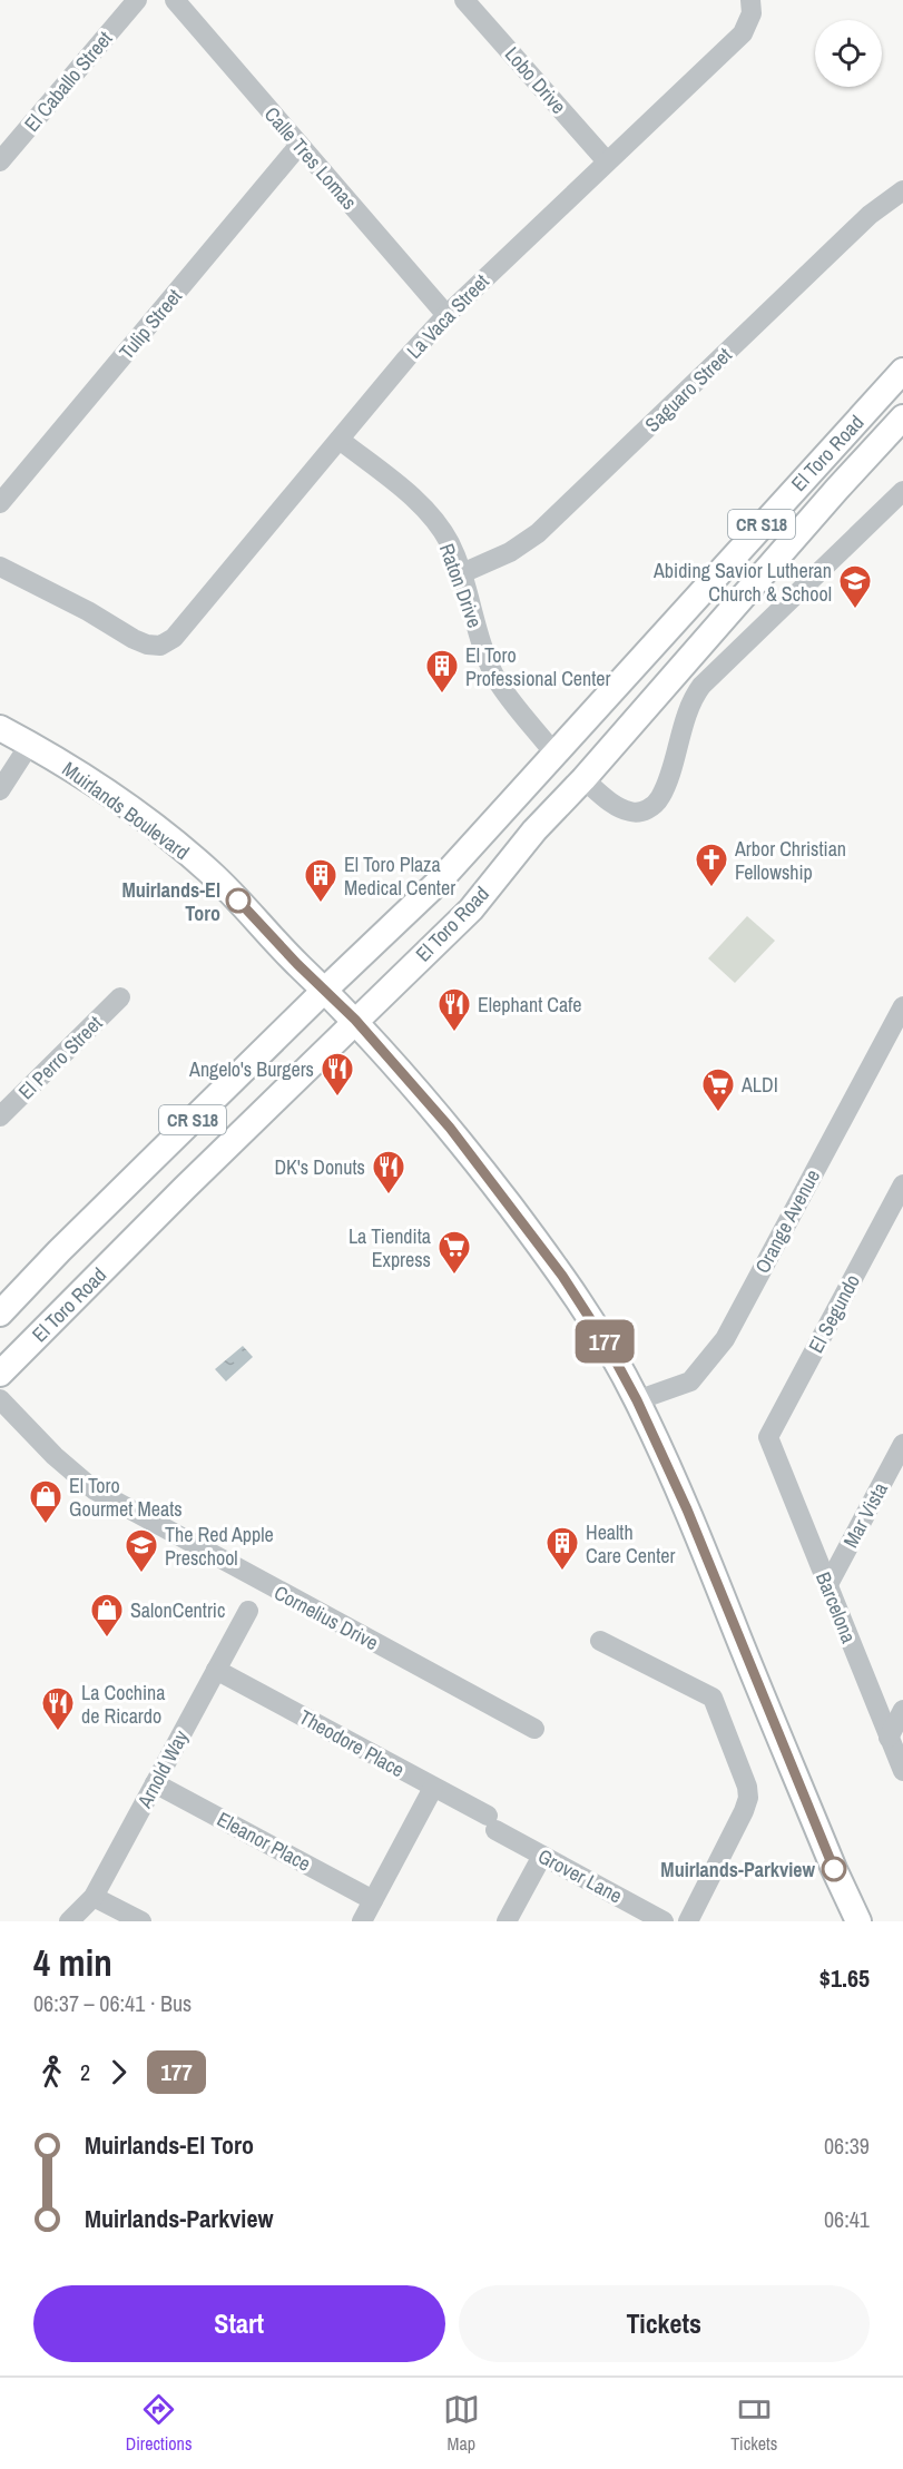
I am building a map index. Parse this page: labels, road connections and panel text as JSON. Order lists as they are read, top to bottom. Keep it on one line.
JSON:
{"streets":{"main road":["El Toro Road","CR S18","Muirlands Boulevard"],"street":["Lobo Drive","El Caballo Street","Calle Tres Lomas","La Vaca Street","Tulip Street","Saguaro Street","Raton Drive","El Perro Street","Orange Avenue","El Segundo","Mar Vista","Barcelona","Cornelius Drive","Theodore Place","Arnold Way","Eleanor Place","Grover Lane"]},"crossings":[["Lobo Drive","La Vaca Street"],["Calle Tres Lomas","La Vaca Street"],["Calle Tres Lomas","Tulip Street"],["La Vaca Street","Raton Drive"],["Saguaro Street","Raton Drive"],["El Toro Road","Raton Drive"],["El Toro Road","Muirlands Boulevard"],["Muirlands Boulevard","Orange Avenue"],["El Segundo","Barcelona"],["Mar Vista","Barcelona"],["Theodore Place","Arnold Way"],["Theodore Place","Grover Lane"],["Arnold Way","Eleanor Place"]],"places":{"school or university":["Abiding Savior Lutheran Church & School","The Red Apple Preschool"],"building":["El Toro Professional Center","El Toro Plaza Medical Center","Health Care Center"],"church":["Arbor Christian Fellowship"],"other":["Muirlands-El Toro","Muirlands-Parkview"],"restaurant":["Elephant Cafe","Angelo's Burgers","DK's Donuts","La Cochina de Ricardo"],"supermarket":["ALDI","La Tiendita Express"],"shop":["El Toro Gourmet Meats","SalonCentric"]},"lines":["bus line 177"],"page":{"on_map":"177","heading":["4 min","06:37 – 06:41 · Bus","$1.65"],"legs":["2","177"],"list":[{"name":"Muirlands-El Toro","value":"06:39"},{"name":"Muirlands-Parkview","value":"06:41"}],"buttons":["Start","Tickets"],"tabs":["Directions","Map","Tickets"]}}
